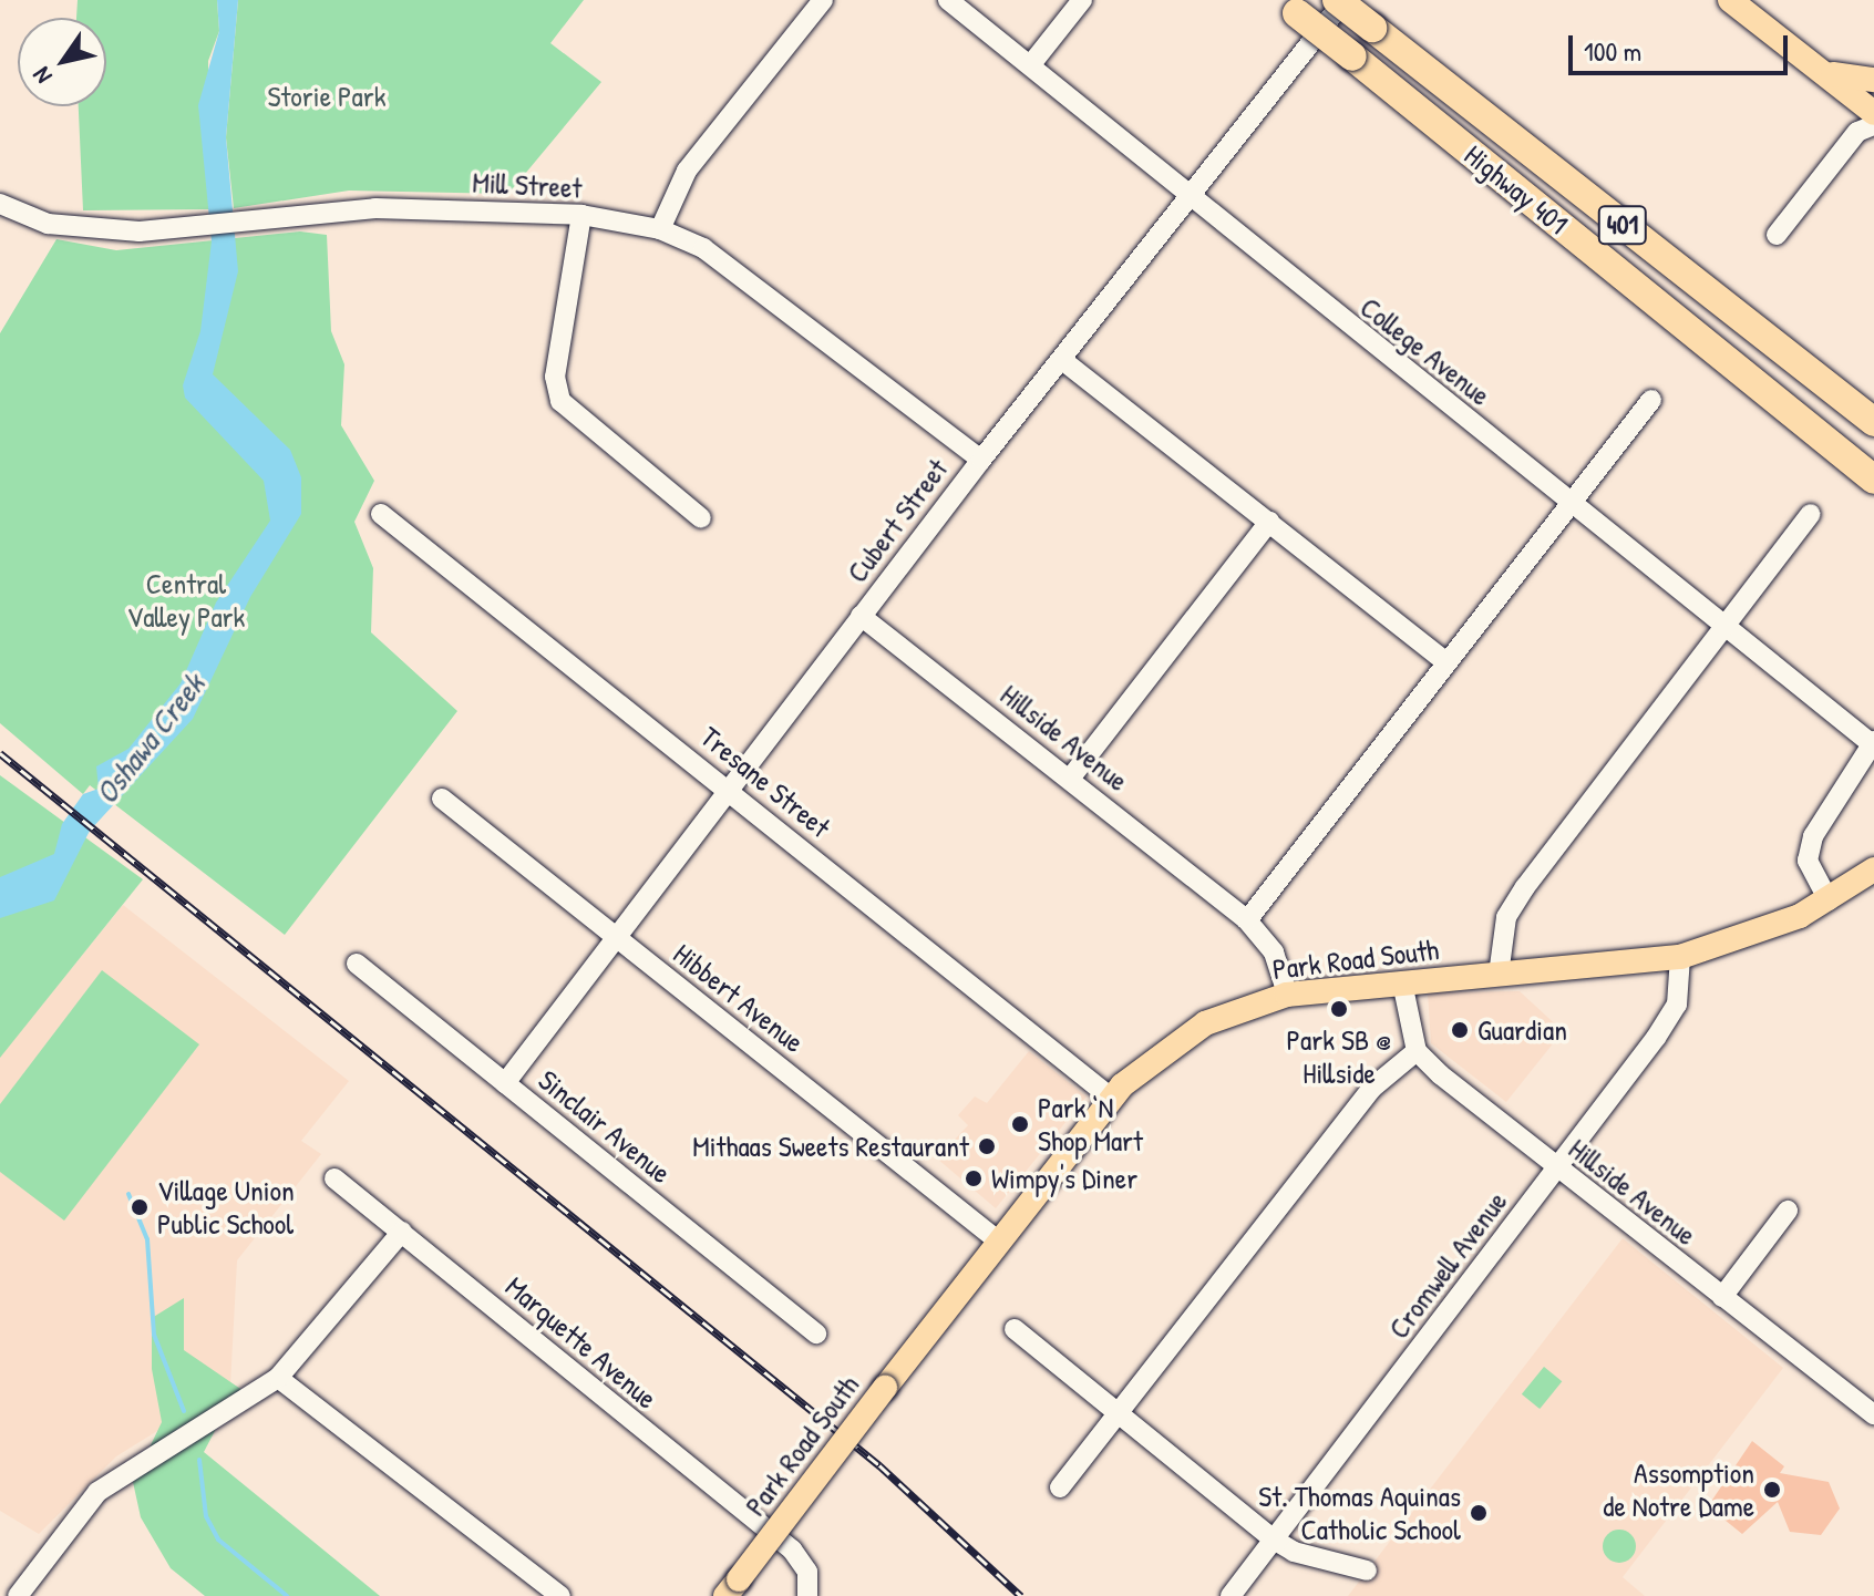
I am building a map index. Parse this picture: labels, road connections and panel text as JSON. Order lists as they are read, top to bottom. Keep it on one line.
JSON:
{"streets":{"highway":["Highway 401","401"],"main road":["Park Road South"],"street":["Mill Street","College Avenue","Cubert Street","Hillside Avenue","Tresane Street","Hibbert Avenue","Sinclair Avenue","Cromwell Avenue","Marquette Avenue"]},"crossings":[["Mill Street","Cubert Street"],["College Avenue","Cubert Street"],["College Avenue","Park Road South"],["Cubert Street","Hillside Avenue"],["Cubert Street","Tresane Street"],["Cubert Street","Hibbert Avenue"],["Cubert Street","Sinclair Avenue"],["Hillside Avenue","Park Road South"],["Hillside Avenue","Cromwell Avenue"],["Tresane Street","Park Road South"],["Park Road South","Hibbert Avenue"],["Park Road South","Cromwell Avenue"]],"water":["Oshawa Creek"],"parks":["Storie Park","Central Valley Park"],"places":["Park SB @ Hillside","Guardian","Park ‘N Shop Mart","Mithaas Sweets Restaurant","Wimpy's Diner","Village Union Public School","Assomption de Notre Dame","St. Thomas Aquinas Catholic School"],"scale_bar":"100 m","north":"bottom left"}
